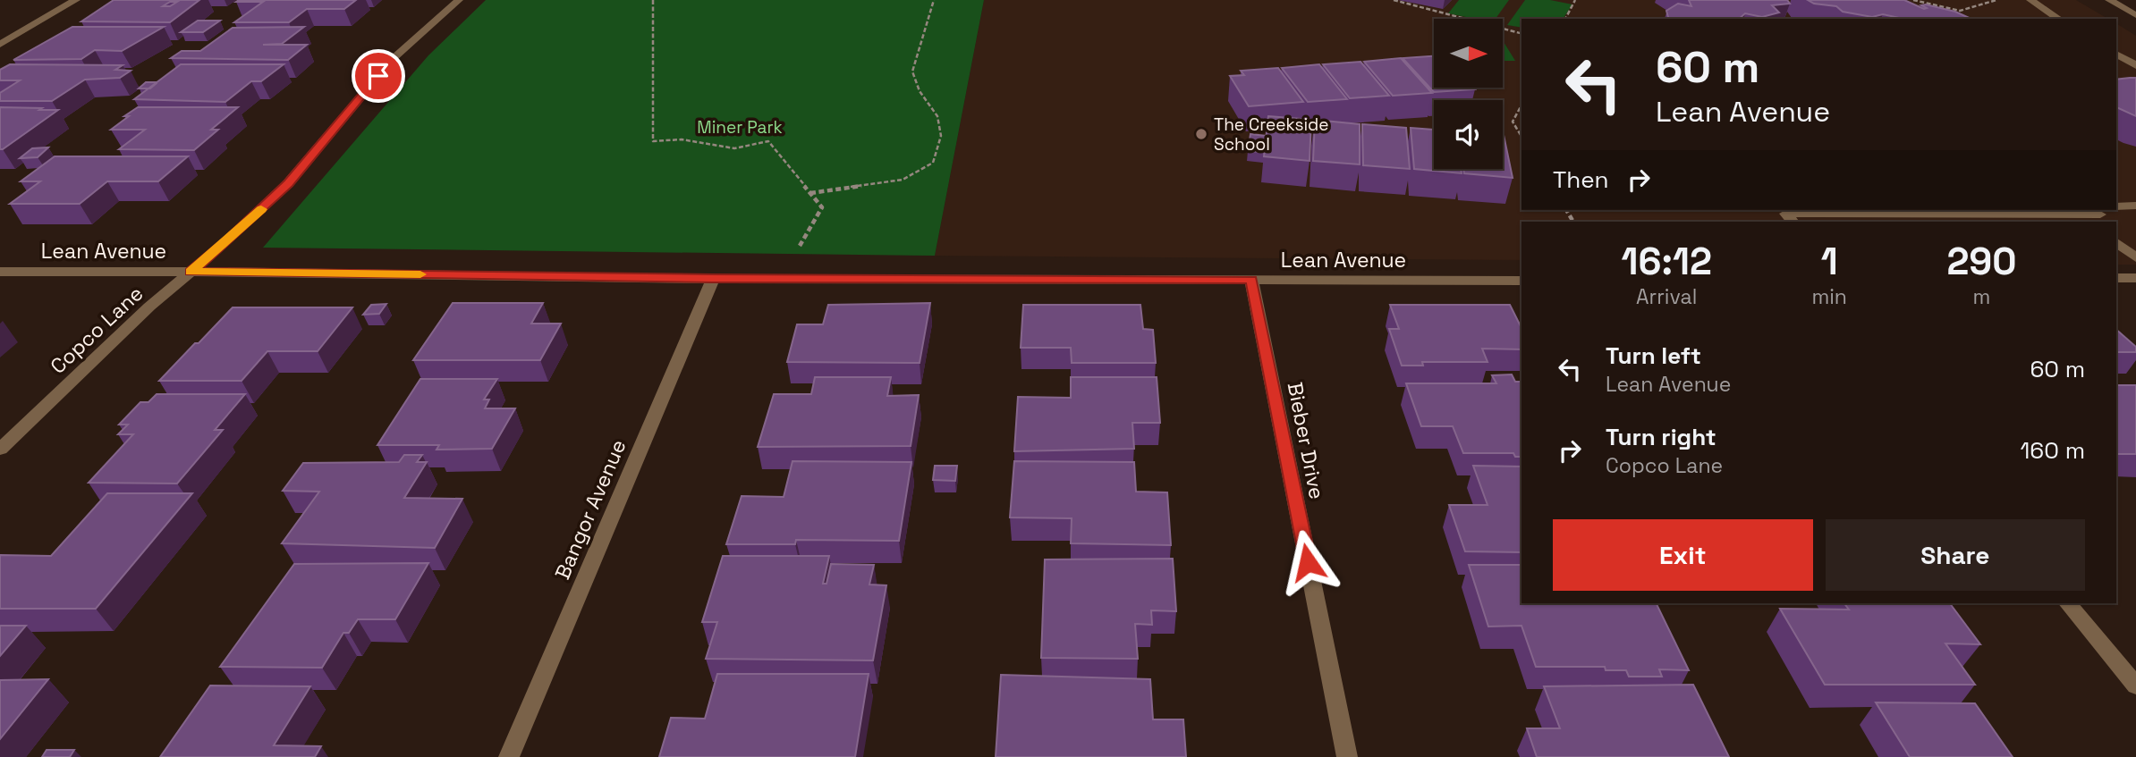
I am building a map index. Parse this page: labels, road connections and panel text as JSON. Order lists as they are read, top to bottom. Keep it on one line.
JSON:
{"streets":{"street":["Lean Avenue","Copco Lane","Bieber Drive","Bangor Avenue"]},"crossings":[["Lean Avenue","Copco Lane"],["Lean Avenue","Bieber Drive"],["Lean Avenue","Bangor Avenue"]],"parks":["Miner Park"],"places":["The Creekside School"],"north":"right","page":{"turn":["60 m","Lean Avenue"],"then":"Then","eta":["16:12","Arrival","1","min","290","m"],"list":[{"name":"Turn left","note":"Lean Avenue","value":"60 m"},{"name":"Turn right","note":"Copco Lane","value":"160 m"}],"buttons":["Exit","Share"]}}
